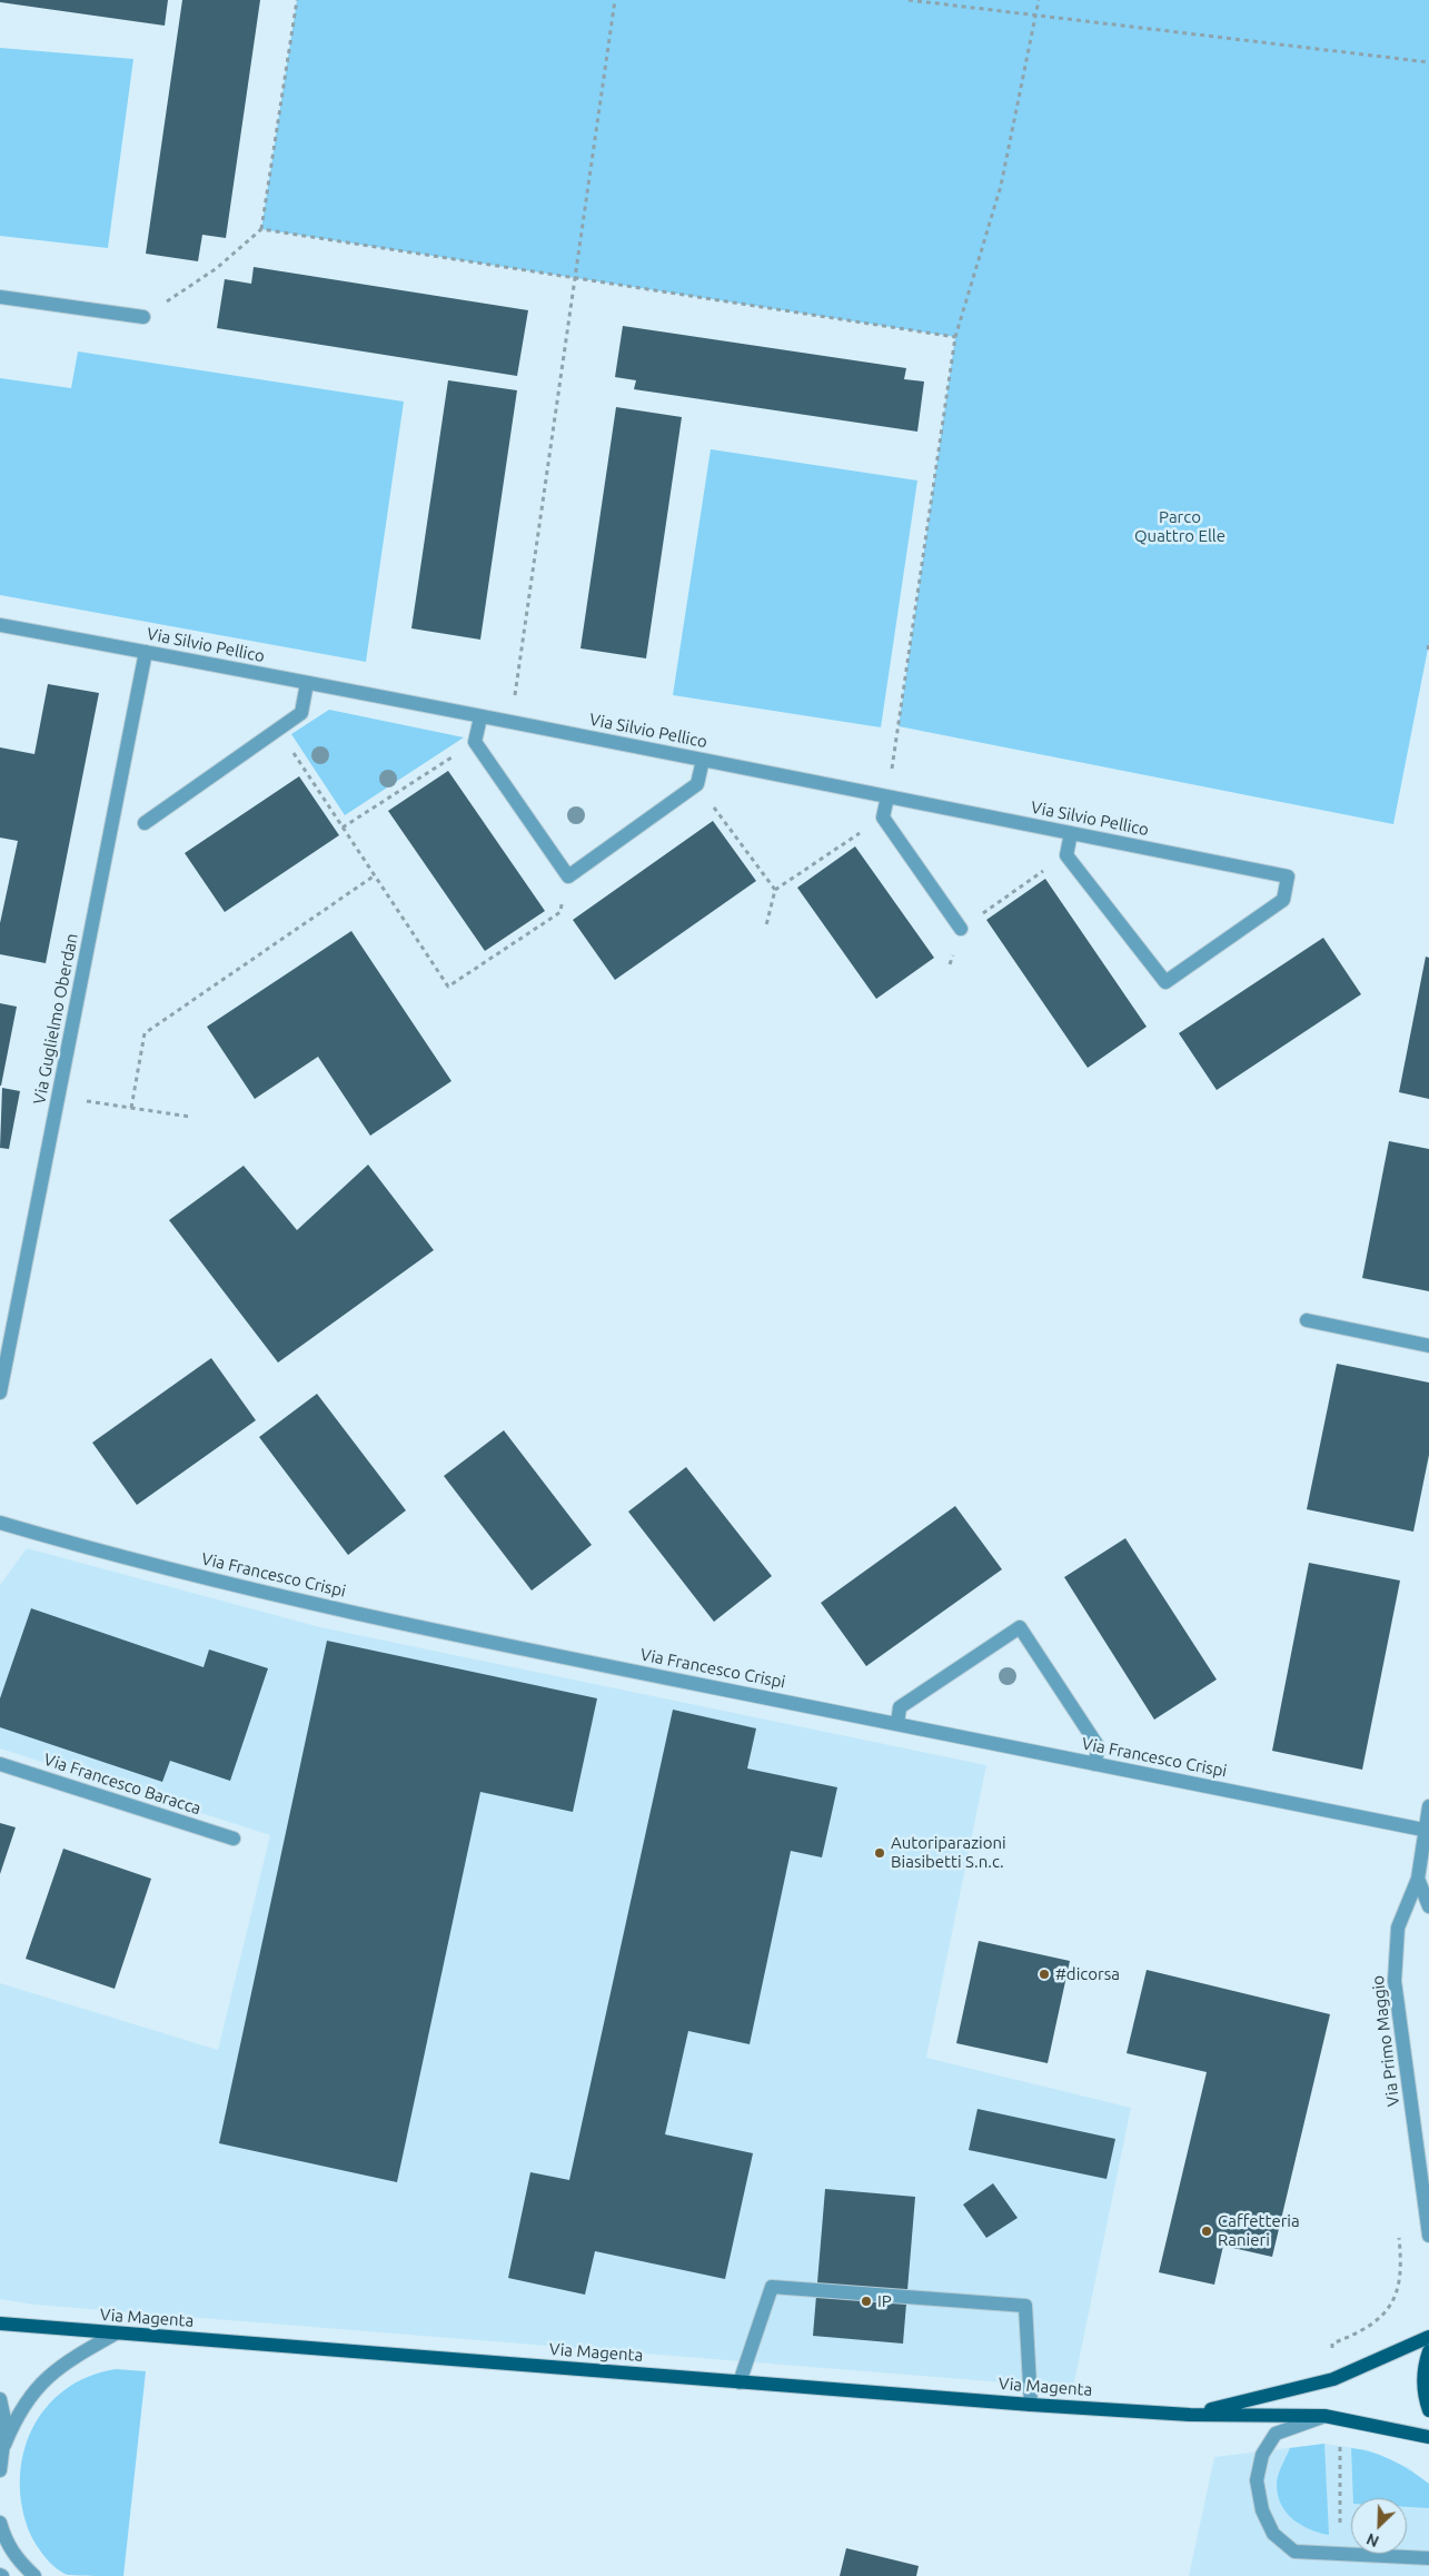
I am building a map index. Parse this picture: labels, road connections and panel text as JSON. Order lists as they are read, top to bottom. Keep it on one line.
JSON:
{"streets":{"main road":["Via Magenta"],"street":["Via Silvio Pellico","Via Guglielmo Oberdan","Via Francesco Crispi","Via Francesco Baracca","Via Primo Maggio"]},"crossings":[["Via Silvio Pellico","Via Guglielmo Oberdan"],["Via Francesco Crispi","Via Primo Maggio"]],"parks":["Parco Quattro Elle"],"places":["Autoriparazioni Biasibetti S.n.c.","#dicorsa","Caffetteria Ranieri","IP"],"north":"bottom left"}
